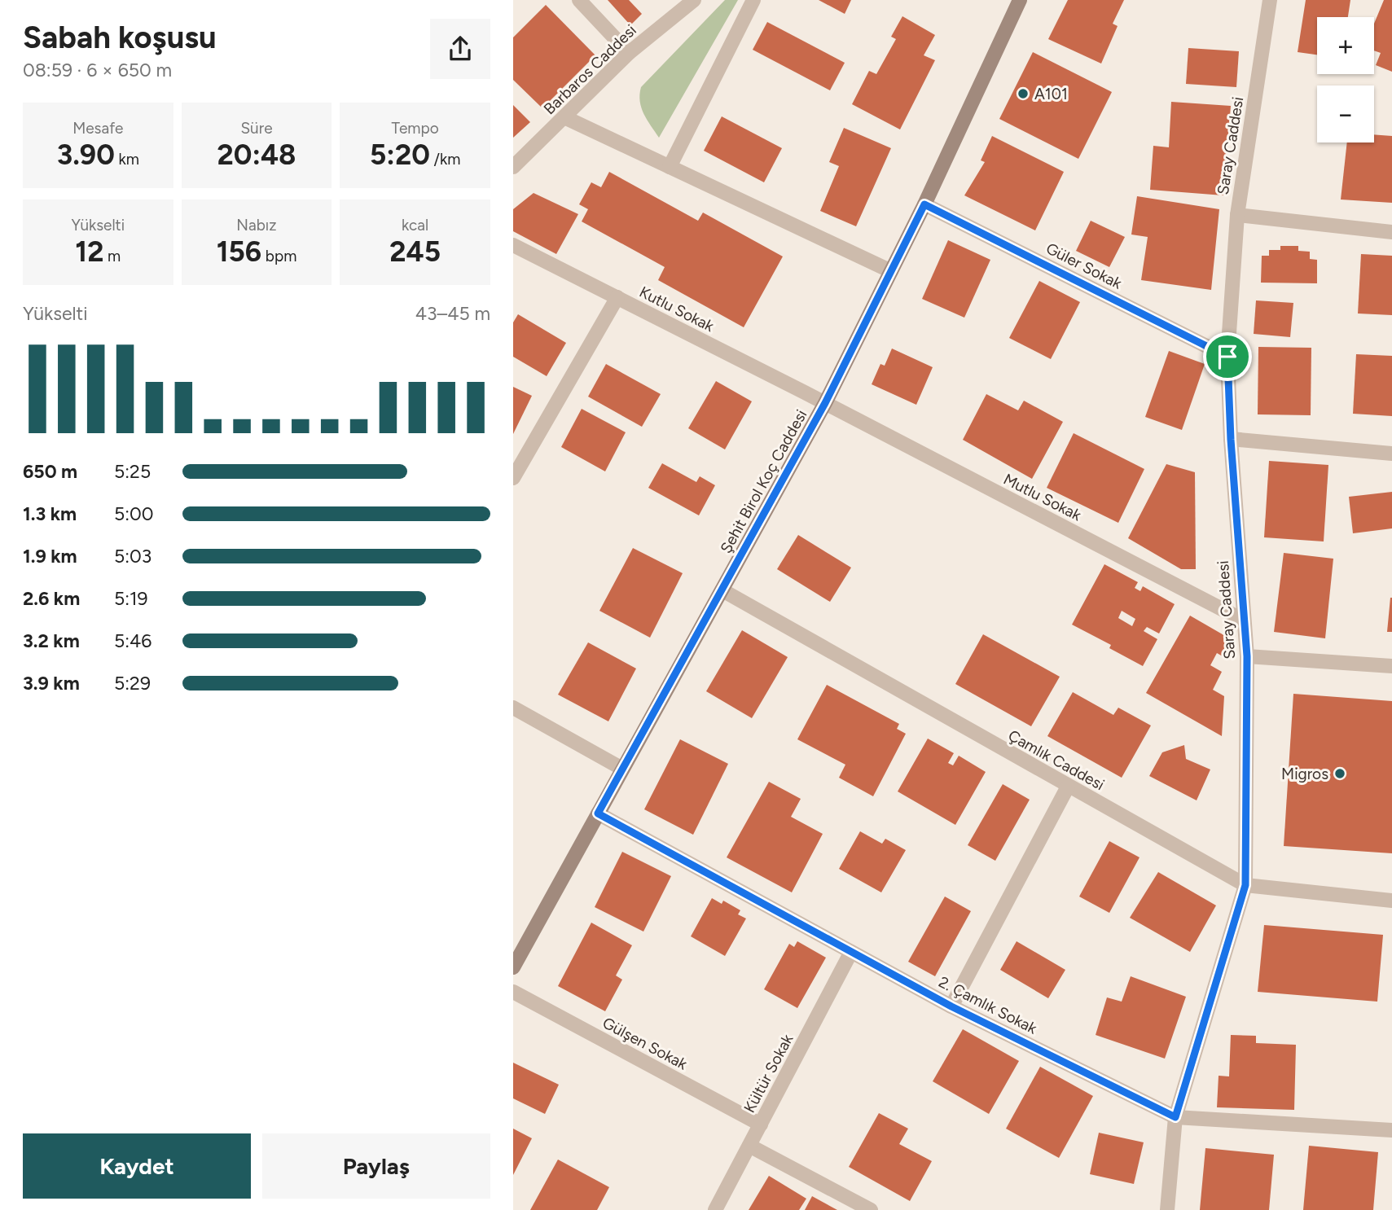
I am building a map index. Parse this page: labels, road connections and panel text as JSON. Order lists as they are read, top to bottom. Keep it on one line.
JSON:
{"streets":{"main road":["Şehit Birol Koç Caddesi"],"street":["Barbaros Caddesi","Saray Caddesi","Güler Sokak","Kutlu Sokak","Mutlu Sokak","Çamlık Caddesi","2. Çamlık Sokak","Gülşen Sokak","Kültür Sokak"]},"crossings":[["Saray Caddesi","Güler Sokak"],["Saray Caddesi","Mutlu Sokak"],["Saray Caddesi","Çamlık Caddesi"],["Saray Caddesi","2. Çamlık Sokak"],["Güler Sokak","Şehit Birol Koç Caddesi"],["Kutlu Sokak","Şehit Birol Koç Caddesi"],["Kutlu Sokak","Mutlu Sokak"],["Şehit Birol Koç Caddesi","Mutlu Sokak"],["Şehit Birol Koç Caddesi","Çamlık Caddesi"],["Şehit Birol Koç Caddesi","2. Çamlık Sokak"],["2. Çamlık Sokak","Kültür Sokak"],["Gülşen Sokak","Kültür Sokak"]],"places":["A101","Migros"],"page":{"heading":["Sabah koşusu","08:59 · 6 × 650 m"],"map_buttons":["+","−"],"stats":[["Mesafe","3.90 km"],["Süre","20:48"],["Tempo","5:20 /km"],["Yükselti","12 m"],["Nabız","156 bpm"],["kcal","245"]],"chart":["Yükselti","43–45 m"],"list":[{"name":"650 m","note":"5:25"},{"name":"1.3 km","note":"5:00"},{"name":"1.9 km","note":"5:03"},{"name":"2.6 km","note":"5:19"},{"name":"3.2 km","note":"5:46"},{"name":"3.9 km","note":"5:29"}],"buttons":["Kaydet","Paylaş"]}}
